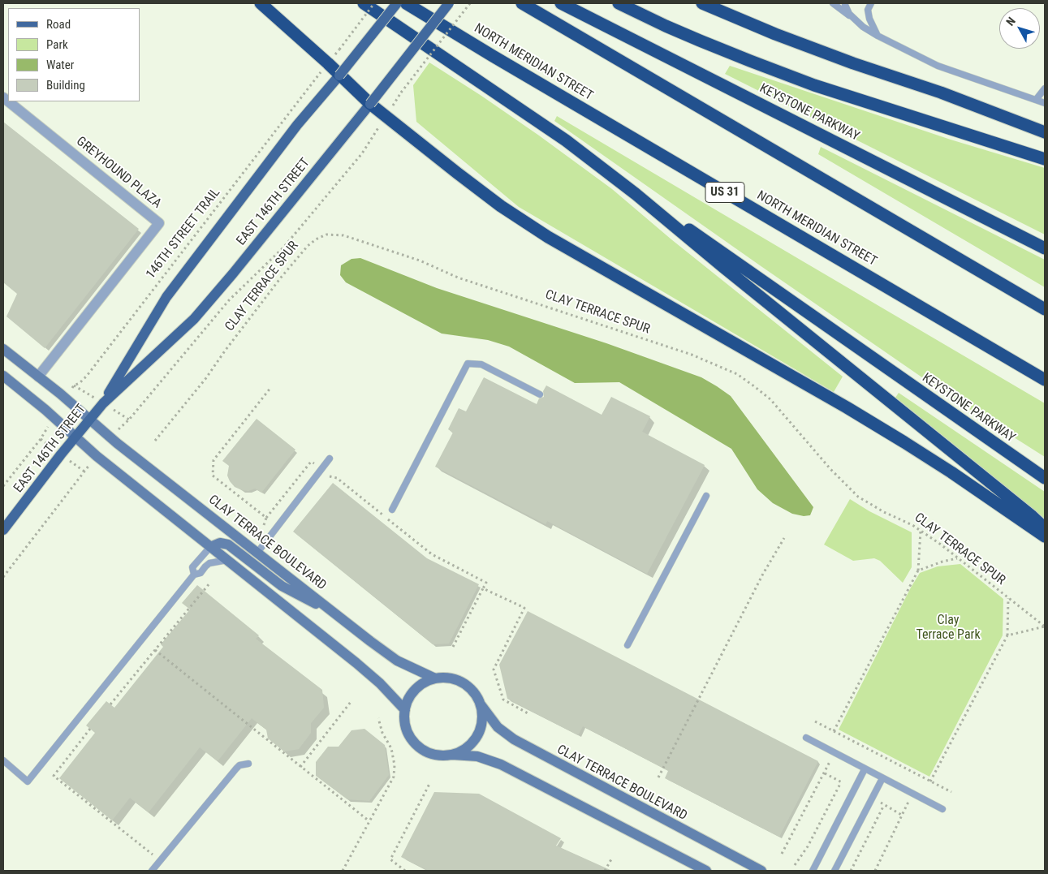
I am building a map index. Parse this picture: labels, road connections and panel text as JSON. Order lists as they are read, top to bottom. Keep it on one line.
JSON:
{"streets":{"highway":["NORTH MERIDIAN STREET","KEYSTONE PARKWAY","US 31"],"main road":["EAST 146TH STREET"],"street":["GREYHOUND PLAZA","CLAY TERRACE BOULEVARD"],"path":["146TH STREET TRAIL","CLAY TERRACE SPUR"]},"crossings":[["GREYHOUND PLAZA","CLAY TERRACE BOULEVARD"],["EAST 146TH STREET","CLAY TERRACE BOULEVARD"]],"parks":["Clay Terrace Park"],"legend":["Road","Park","Water","Building"],"north":"top left"}
